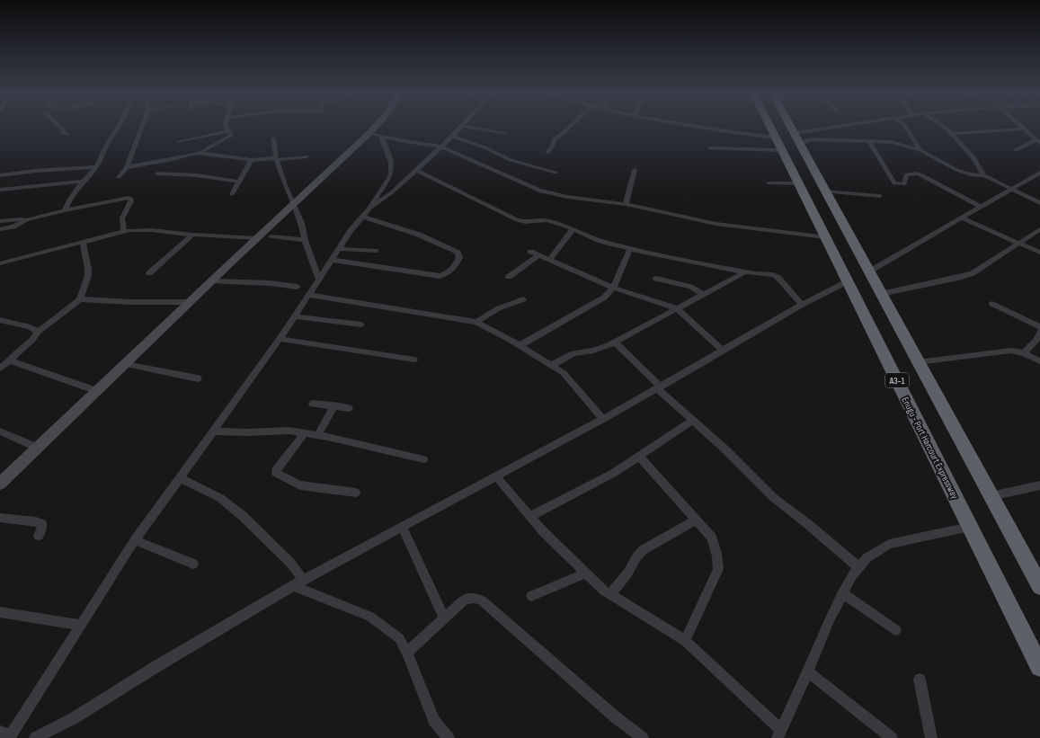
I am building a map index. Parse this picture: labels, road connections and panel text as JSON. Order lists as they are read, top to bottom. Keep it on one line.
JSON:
{"streets":{"highway":["A3-1","Enugu - Port Harcourt Expressway"]}}
